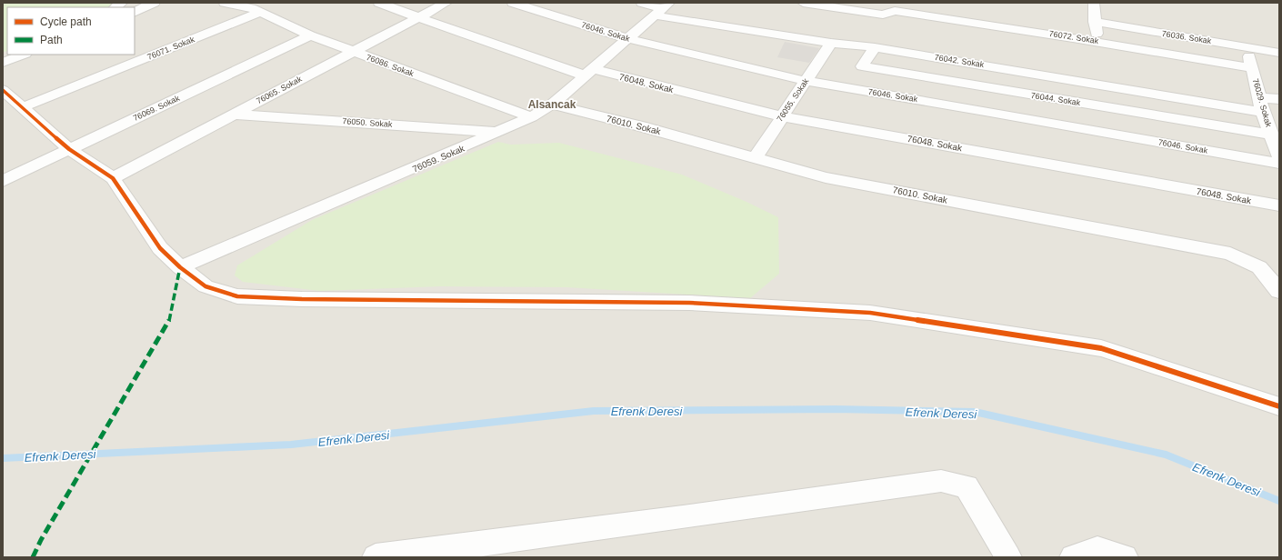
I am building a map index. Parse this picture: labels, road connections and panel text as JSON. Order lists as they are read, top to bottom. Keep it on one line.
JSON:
{"streets":{"street":["76046. Sokak","76072. Sokak","76036. Sokak","76071. Sokak","76042. Sokak","76086. Sokak","76048. Sokak","76065. Sokak","76044. Sokak","76055. Sokak","76029. Sokak","76069. Sokak","76050. Sokak","76010. Sokak","76059. Sokak"]},"crossings":[["76046. Sokak","76055. Sokak"],["76046. Sokak","76059. Sokak"],["76072. Sokak","76029. Sokak"],["76036. Sokak","76029. Sokak"],["76071. Sokak","76086. Sokak"],["76042. Sokak","76044. Sokak"],["76042. Sokak","76055. Sokak"],["76042. Sokak","76029. Sokak"],["76042. Sokak","76059. Sokak"],["76086. Sokak","76065. Sokak"],["76086. Sokak","76069. Sokak"],["76086. Sokak","76059. Sokak"],["76048. Sokak","76065. Sokak"],["76048. Sokak","76055. Sokak"],["76048. Sokak","76059. Sokak"],["76065. Sokak","76050. Sokak"],["76044. Sokak","76029. Sokak"],["76055. Sokak","76010. Sokak"],["76050. Sokak","76059. Sokak"],["76010. Sokak","76059. Sokak"]],"districts":["Alsancak"],"water":["Efrenk Deresi"],"legend":["Cycle path","Path"]}
